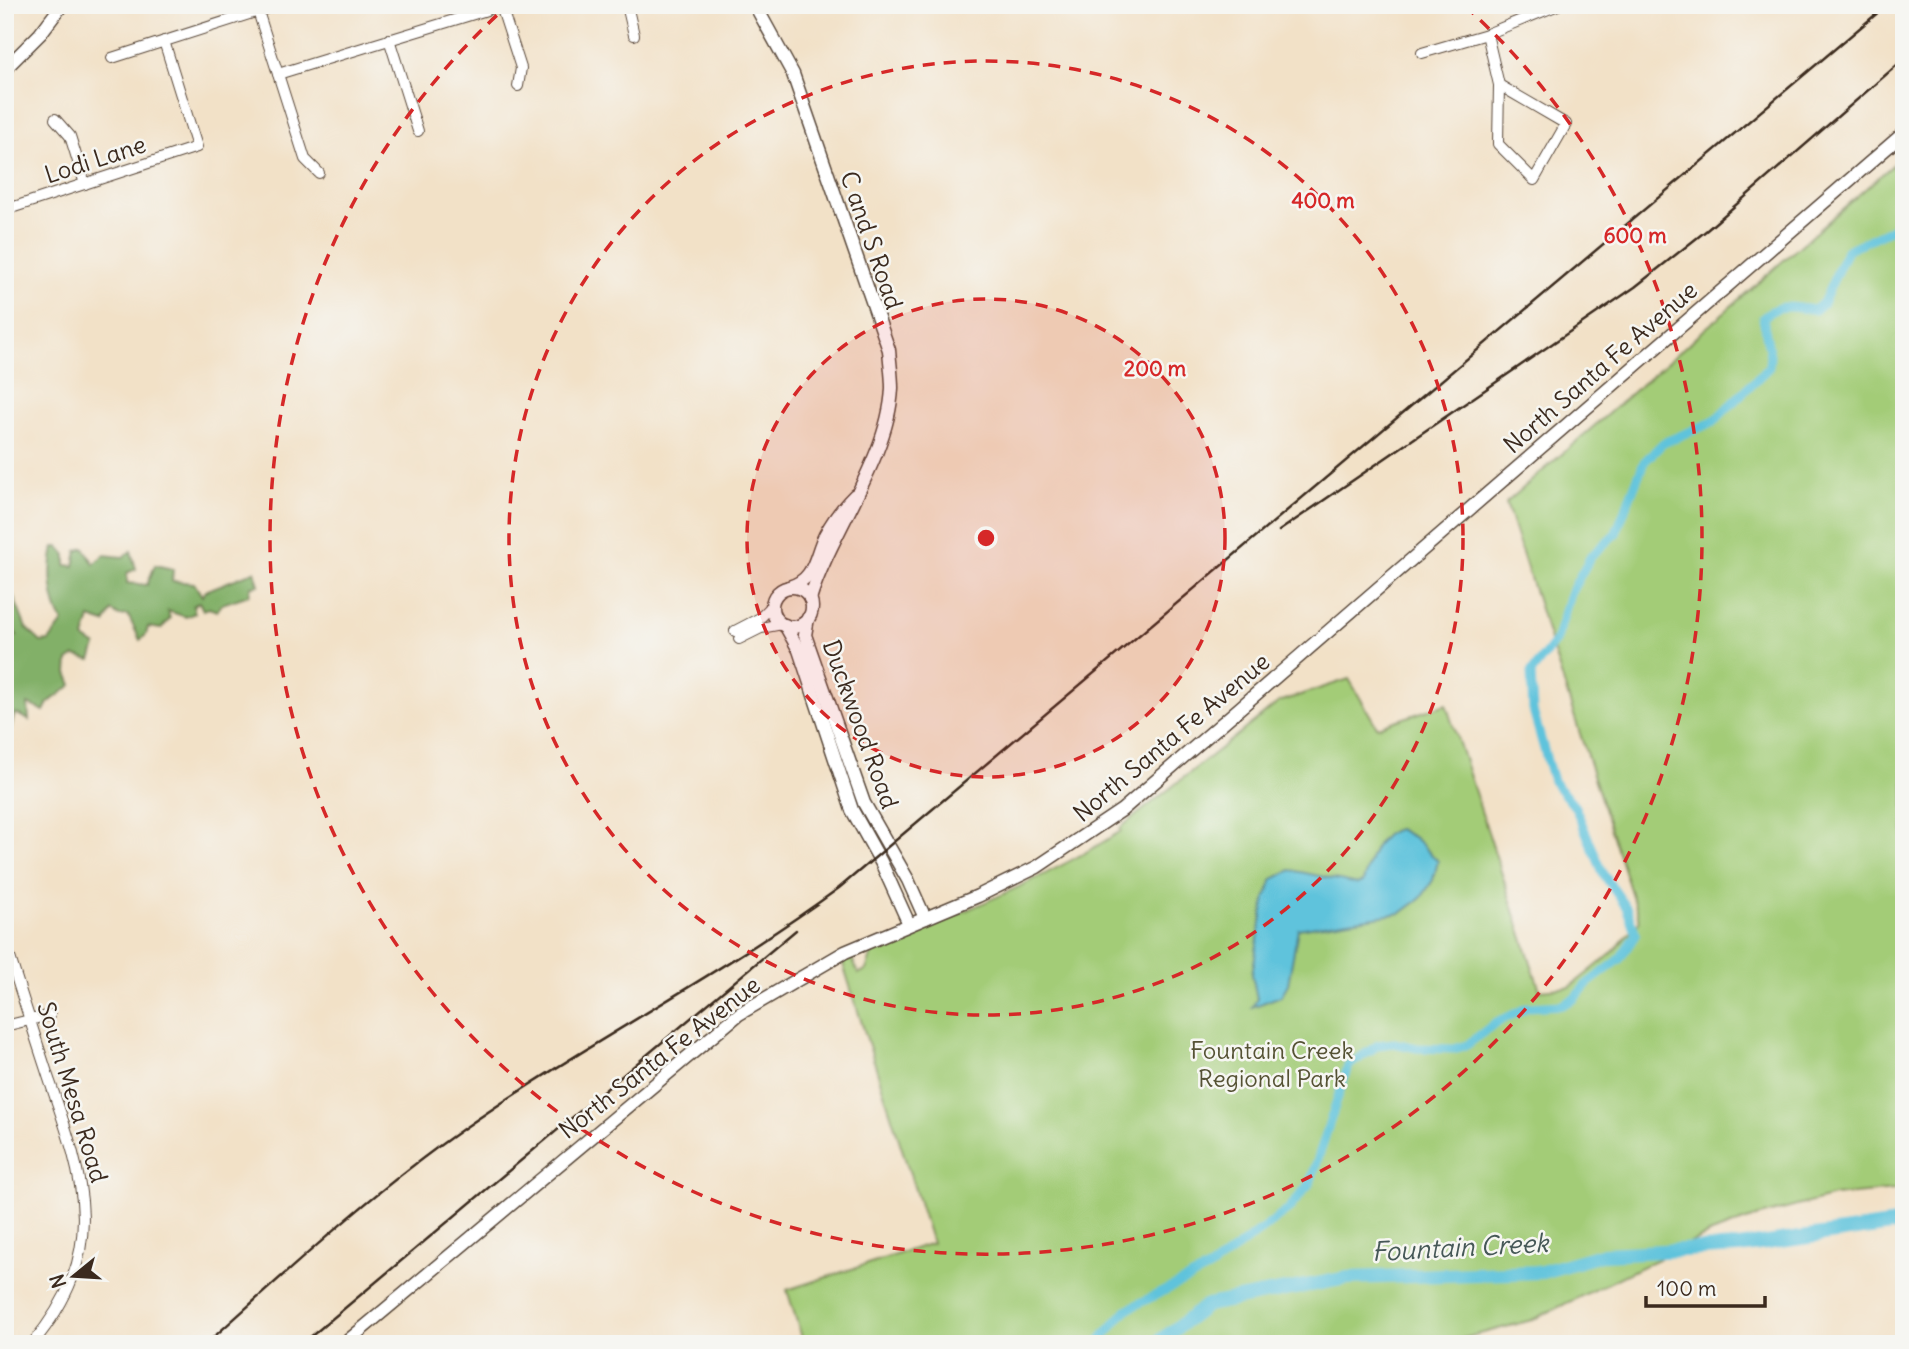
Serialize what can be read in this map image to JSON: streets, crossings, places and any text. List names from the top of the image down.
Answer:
{
  "streets": {
    "main road": ["C and S Road", "North Santa Fe Avenue", "Duckwood Road"],
    "street": ["Lodi Lane", "South Mesa Road"]
  },
  "crossings": [
    ["C and S Road", "Duckwood Road"],
    ["North Santa Fe Avenue", "Duckwood Road"]
  ],
  "water": ["Fountain Creek"],
  "parks": ["Fountain Creek Regional Park"],
  "scale_bar": "100 m",
  "north": "left",
  "rings": ["400 m", "600 m", "200 m"]
}
